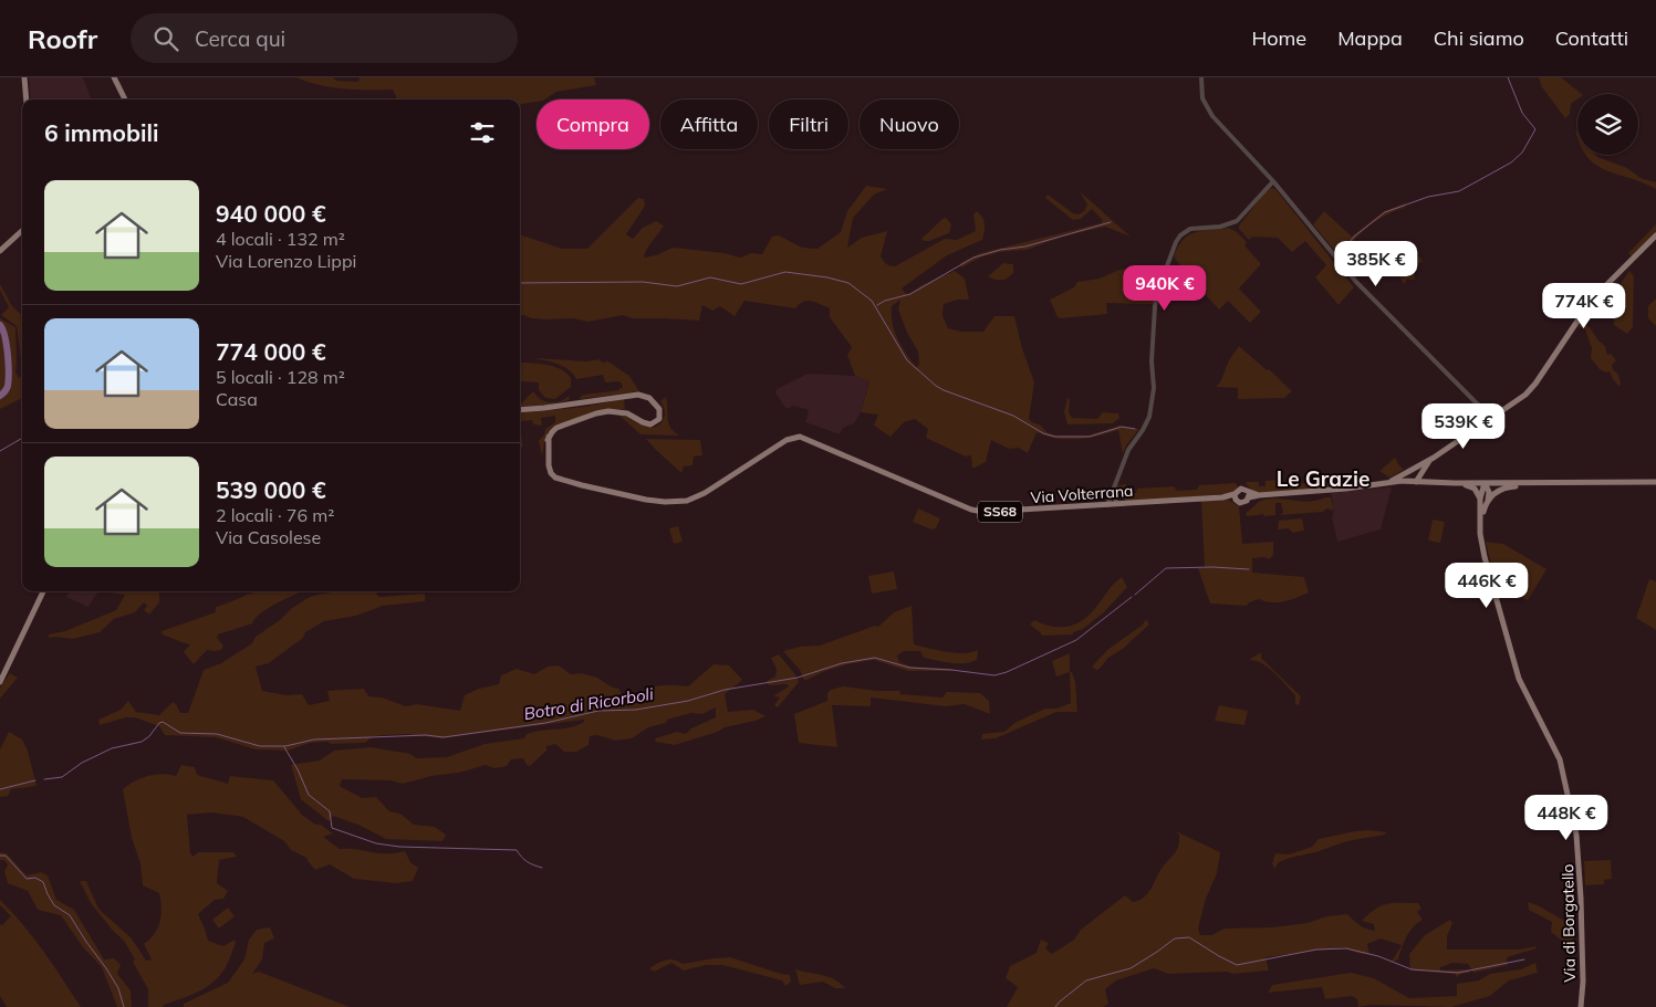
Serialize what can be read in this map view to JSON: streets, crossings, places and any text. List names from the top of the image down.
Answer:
{
  "streets": {
    "main road": ["Via Volterrana", "SS68", "Via di Borgatello"]
  },
  "crossings": [
    ["Via Volterrana", "SS68"],
    ["SS68", "Via di Borgatello"]
  ],
  "districts": ["Le Grazie"],
  "water": ["Botro di Ricorboli"],
  "page": {
    "header": "Roofr",
    "search": "Cerca qui",
    "nav": [
      "Home",
      "Mappa",
      "Chi siamo",
      "Contatti"
    ],
    "chip": [
      "Compra",
      "Affitta",
      "Filtri",
      "Nuovo"
    ],
    "heading": "6 immobili",
    "list": [
      {
        "name": "940 000 €",
        "note": "4 locali · 132 m² · Via Lorenzo Lippi"
      },
      {
        "name": "774 000 €",
        "note": "5 locali · 128 m² · Casa"
      },
      {
        "name": "539 000 €",
        "note": "2 locali · 76 m² · Via Casolese"
      }
    ],
    "price": [
      "385K €",
      "940K €",
      "774K €",
      "539K €",
      "446K €",
      "448K €"
    ]
  }
}
